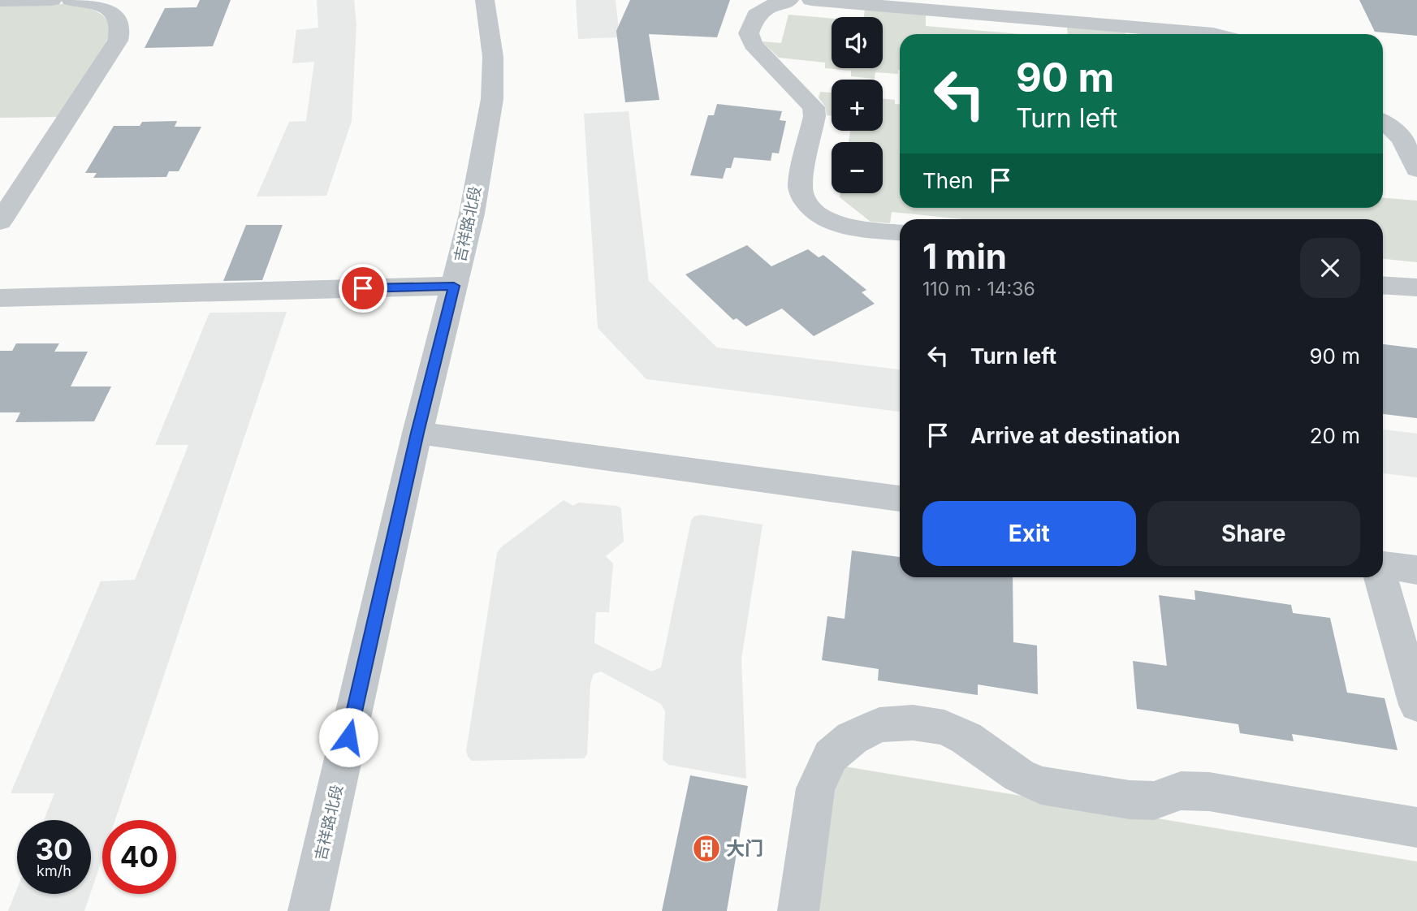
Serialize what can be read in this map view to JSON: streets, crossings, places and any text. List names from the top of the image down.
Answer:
{
  "streets": {
    "street": ["吉祥路北段"]
  },
  "places": {
    "building": ["大门"]
  },
  "page": {
    "map_buttons": ["+", "−"],
    "turn": ["90 m", "Turn left"],
    "then": "Then",
    "heading": ["1 min", "110 m · 14:36"],
    "list": [
      {
        "name": "Turn left",
        "value": "90 m"
      },
      {
        "name": "Arrive at destination",
        "value": "20 m"
      }
    ],
    "buttons": ["Exit", "Share"],
    "speed": "30 km/h",
    "limit": "40"
  }
}
